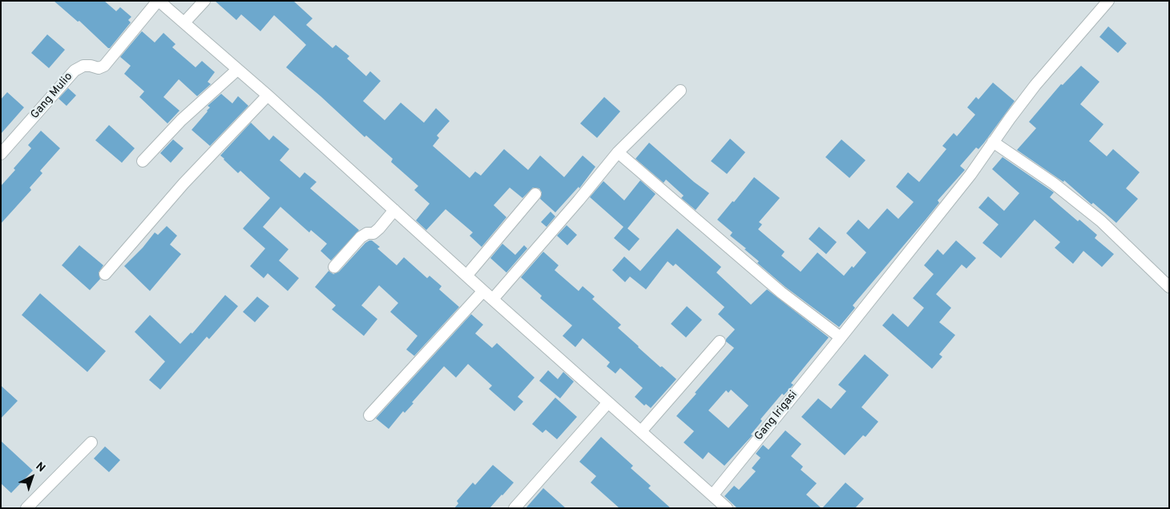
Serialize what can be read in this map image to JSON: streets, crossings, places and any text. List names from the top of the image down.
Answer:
{
  "streets": {
    "street": ["Gang Mulio", "Gang Irigasi"]
  },
  "north": "top right"
}
